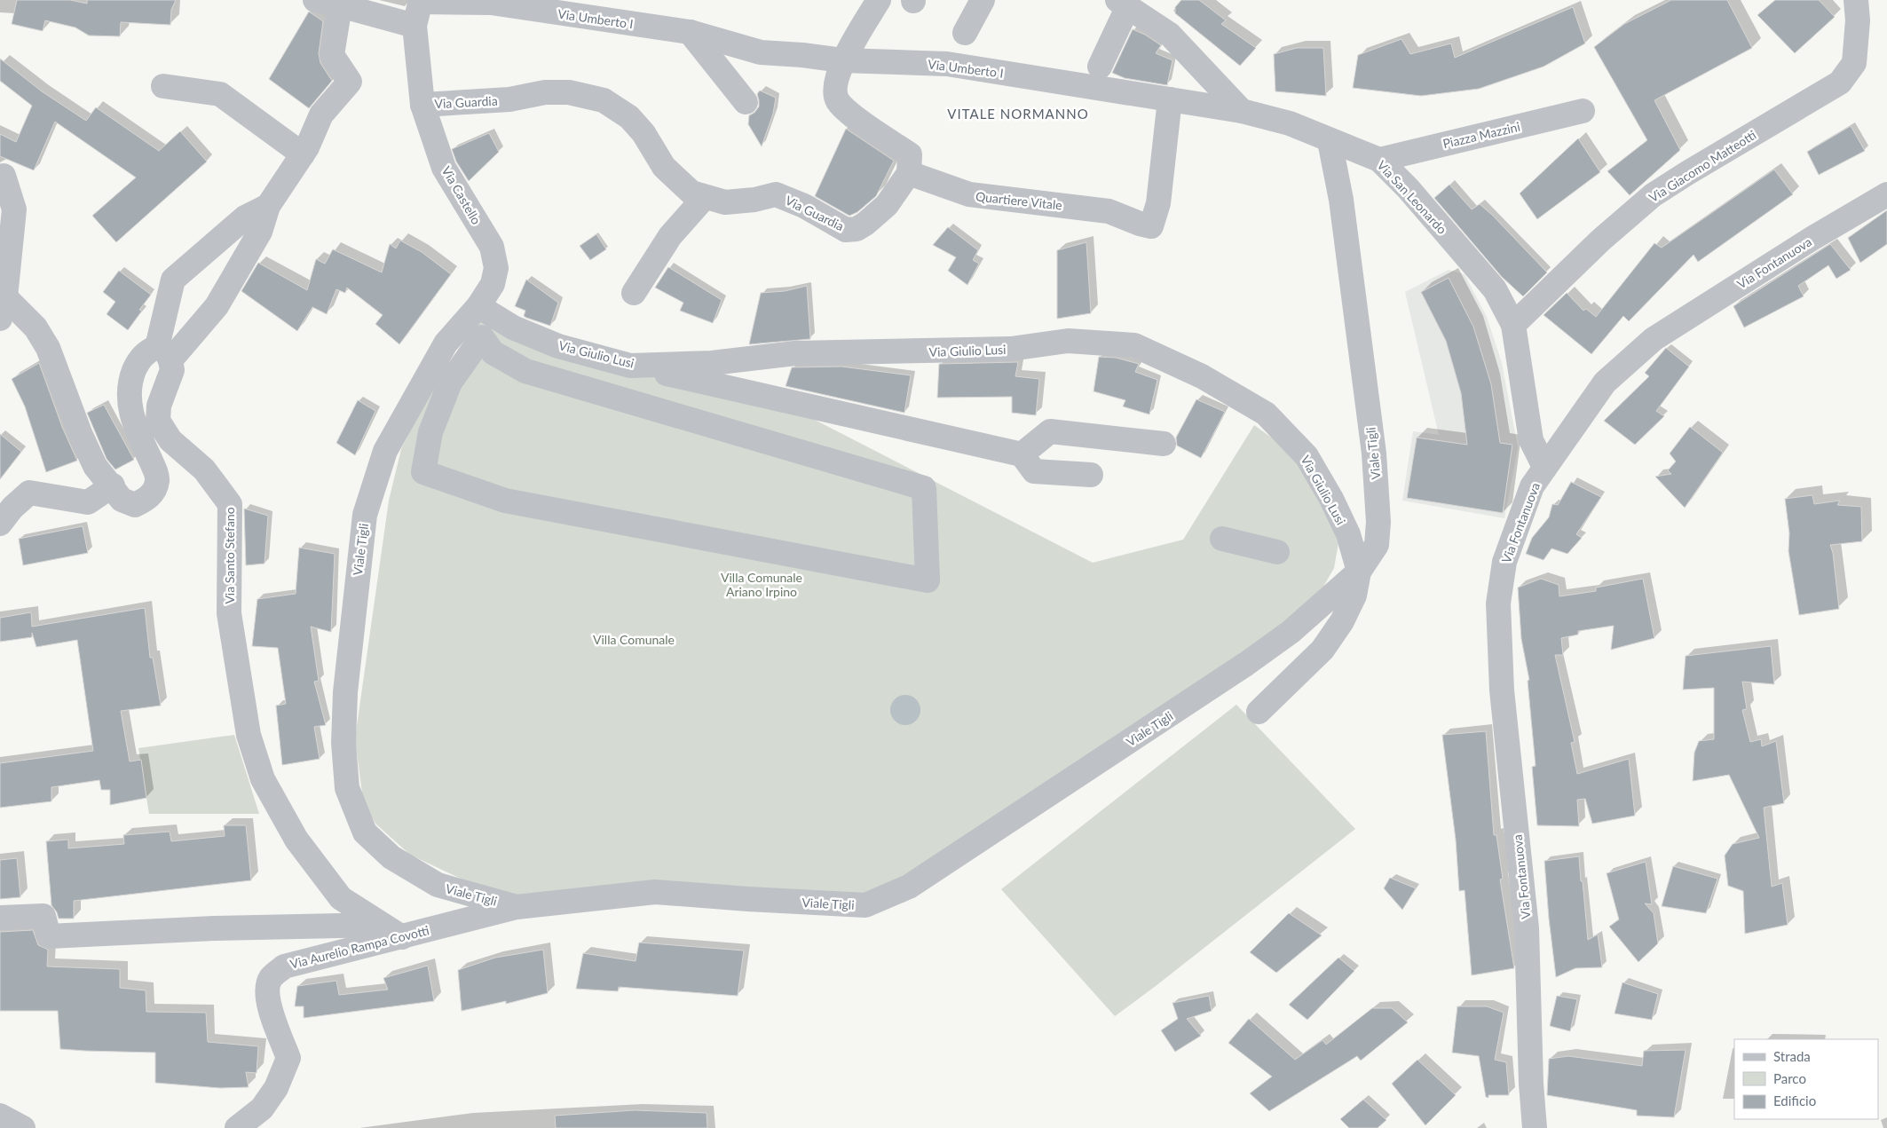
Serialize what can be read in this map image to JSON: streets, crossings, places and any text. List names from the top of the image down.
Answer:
{
  "streets": {
    "street": [
      "Via Umberto I",
      "Via Guardia",
      "Piazza Mazzini",
      "Via Giacomo Matteotti",
      "Via Castello",
      "Via San Leonardo",
      "Quartiere Vitale",
      "Via Fontanuova",
      "Via Giulio Lusi",
      "Viale Tigli",
      "Via Santo Stefano",
      "Via Aurelio Rampa Covotti"
    ]
  },
  "crossings": [
    ["Via Umberto I", "Via Castello"],
    ["Via Umberto I", "Via San Leonardo"],
    ["Via Umberto I", "Quartiere Vitale"],
    ["Via Guardia", "Via Castello"],
    ["Via Guardia", "Quartiere Vitale"],
    ["Piazza Mazzini", "Via San Leonardo"],
    ["Via Giacomo Matteotti", "Via San Leonardo"],
    ["Via Castello", "Via Giulio Lusi"],
    ["Via Castello", "Viale Tigli"],
    ["Via San Leonardo", "Via Fontanuova"],
    ["Via San Leonardo", "Viale Tigli"],
    ["Via Giulio Lusi", "Viale Tigli"],
    ["Viale Tigli", "Via Aurelio Rampa Covotti"],
    ["Via Santo Stefano", "Via Aurelio Rampa Covotti"]
  ],
  "districts": ["VITALE NORMANNO"],
  "parks": ["Villa Comunale Ariano Irpino", "Villa Comunale"],
  "legend": ["Strada", "Parco", "Edificio"]
}
